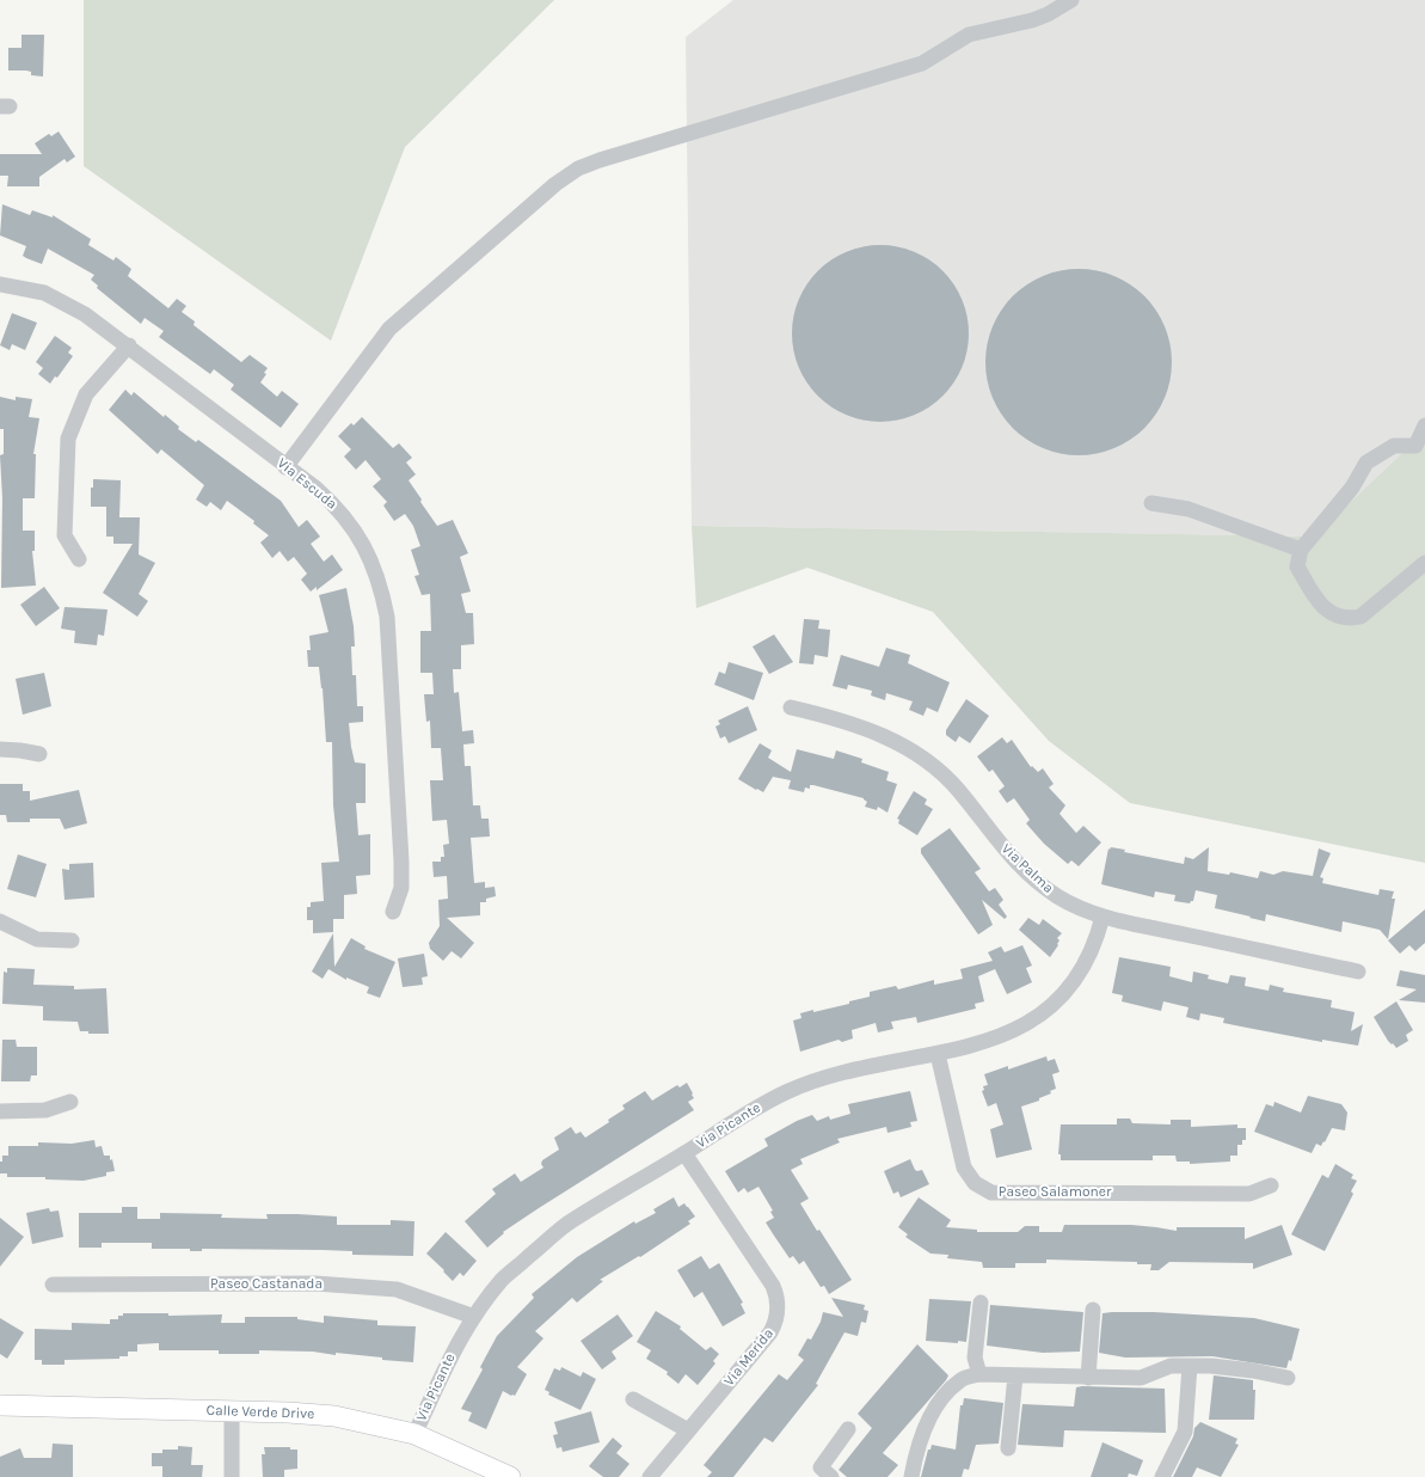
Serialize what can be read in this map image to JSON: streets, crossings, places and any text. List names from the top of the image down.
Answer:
{
  "streets": {
    "main road": ["Calle Verde Drive"],
    "street": [
      "Via Escuda",
      "Via Palma",
      "Via Picante",
      "Paseo Salamoner",
      "Paseo Castanada",
      "Via Merida"
    ]
  },
  "crossings": [
    ["Via Palma", "Via Picante"],
    ["Via Picante", "Paseo Salamoner"],
    ["Via Picante", "Paseo Castanada"],
    ["Via Picante", "Via Merida"],
    ["Via Picante", "Calle Verde Drive"]
  ]
}
